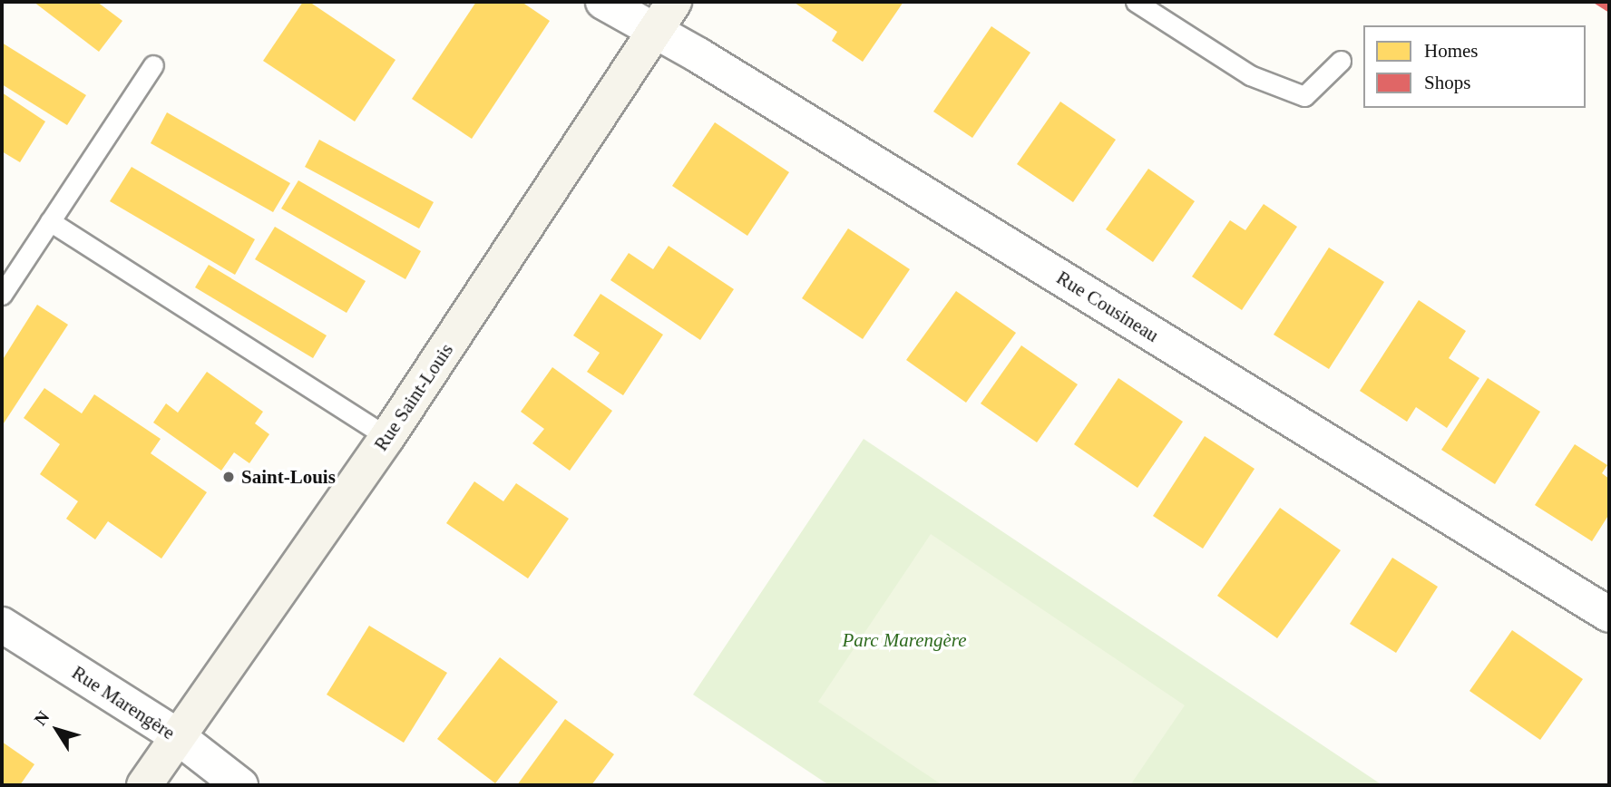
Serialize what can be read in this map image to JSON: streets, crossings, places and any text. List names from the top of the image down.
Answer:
{
  "streets": {
    "main road": ["Rue Saint-Louis"],
    "street": ["Rue Cousineau", "Rue Marengère"]
  },
  "crossings": [
    ["Rue Cousineau", "Rue Saint-Louis"],
    ["Rue Saint-Louis", "Rue Marengère"]
  ],
  "parks": ["Parc Marengère"],
  "places": ["Saint-Louis"],
  "legend": ["Homes", "Shops"],
  "north": "top left"
}
